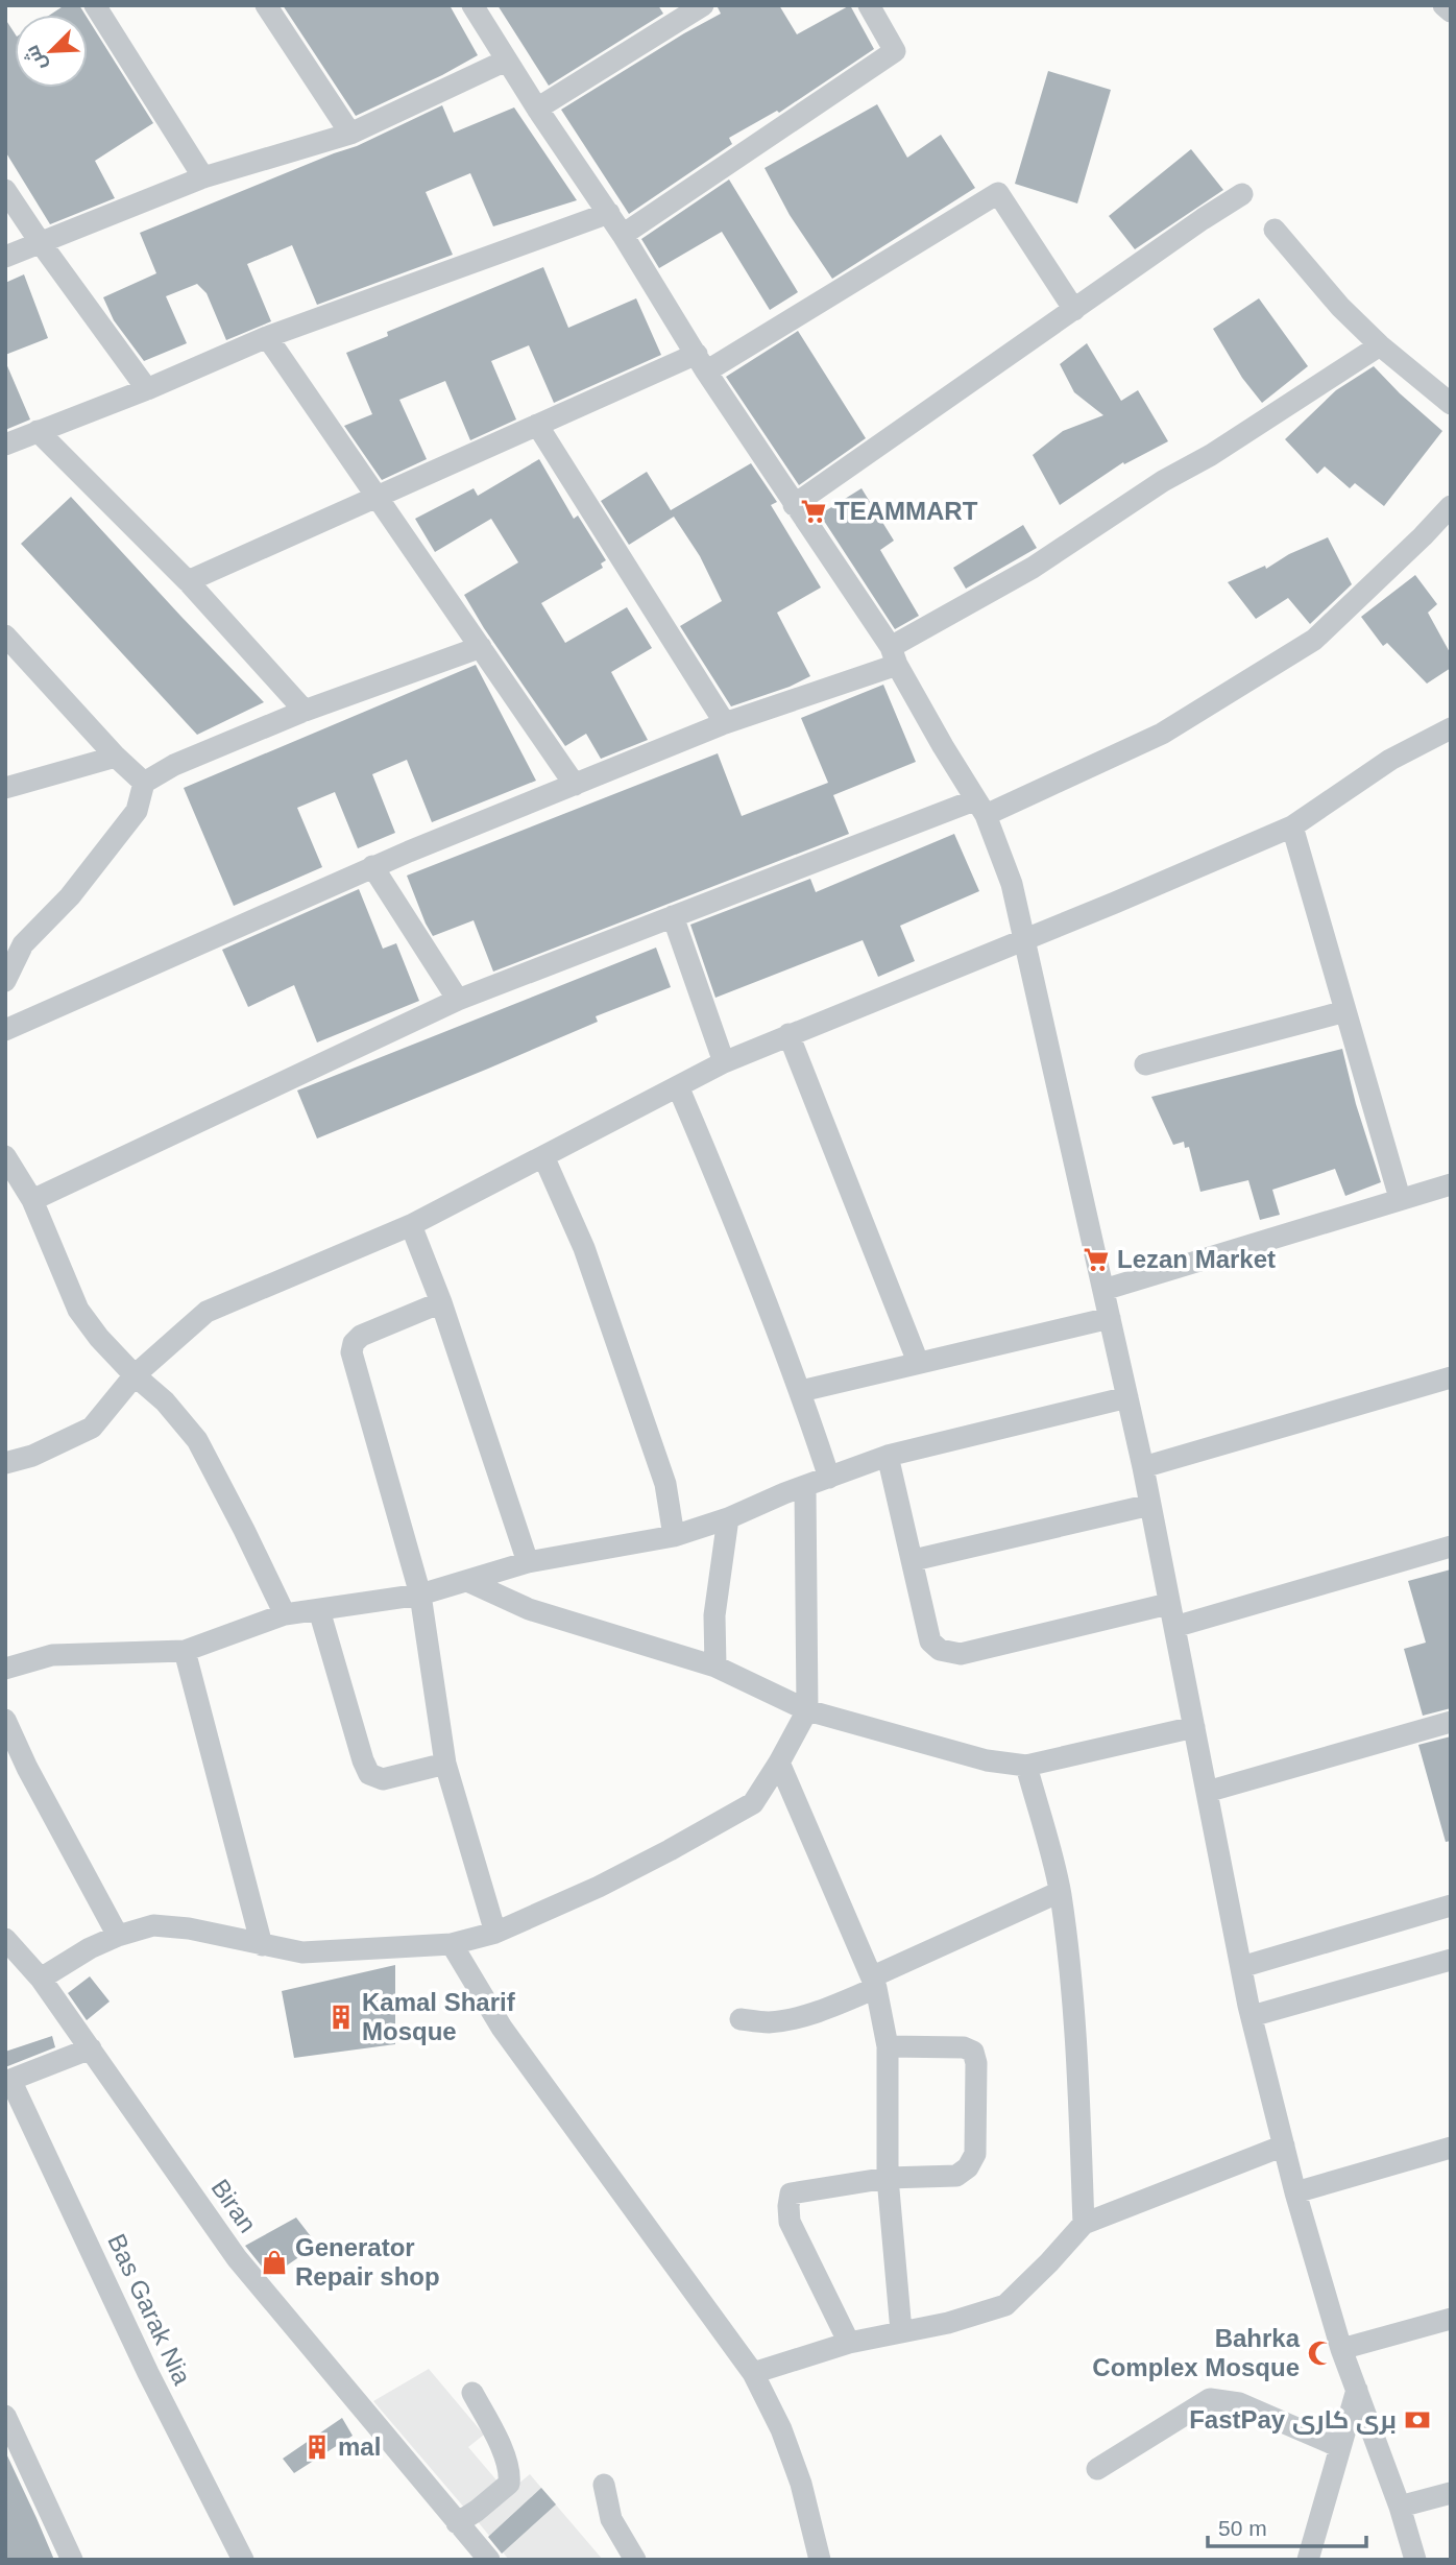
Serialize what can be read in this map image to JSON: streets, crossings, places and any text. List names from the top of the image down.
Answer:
{
  "streets": {
    "street": ["Biran", "Bas Garak Nia"]
  },
  "places": {
    "supermarket": ["TEAMMART", "Lezan Market"],
    "building": ["Kamal Sharif Mosque", "mal"],
    "shop": ["Generator Repair shop"],
    "mosque": ["Bahrka Complex Mosque"],
    "bank": ["FastPay بری كاری"]
  },
  "scale_bar": "50 m",
  "north": "bottom left"
}
